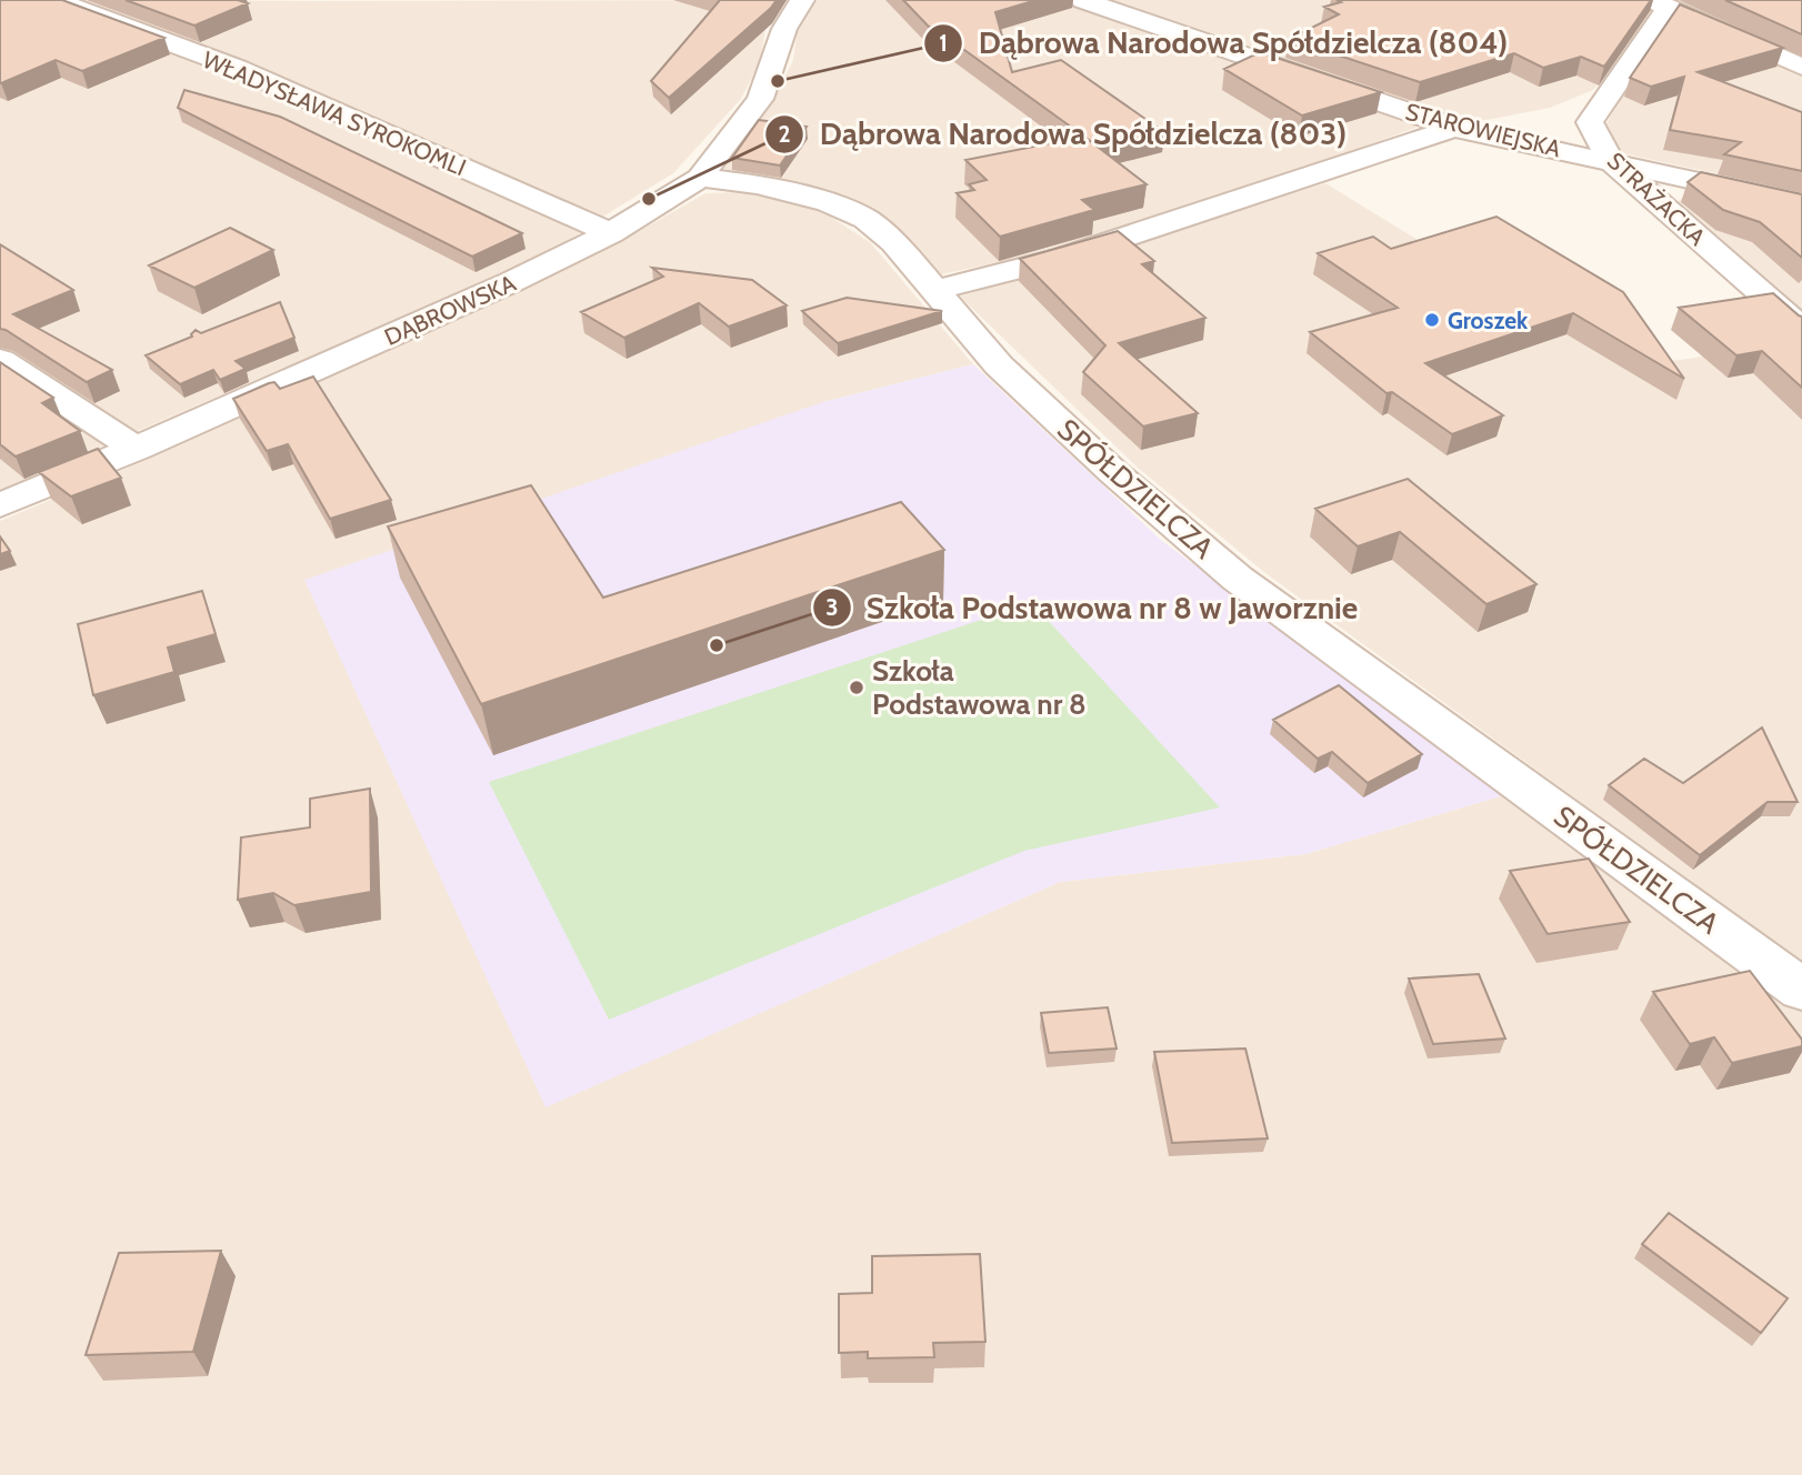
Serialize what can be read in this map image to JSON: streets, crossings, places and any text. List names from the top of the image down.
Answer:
{
  "streets": {
    "street": [
      "WŁADYSŁAWA SYROKOMLI",
      "STAROWIEJSKA",
      "STRAŻACKA",
      "DĄBROWSKA",
      "SPÓŁDZIELCZA"
    ]
  },
  "crossings": [
    ["WŁADYSŁAWA SYROKOMLI", "DĄBROWSKA"],
    ["STAROWIEJSKA", "STRAŻACKA"],
    ["DĄBROWSKA", "SPÓŁDZIELCZA"]
  ],
  "places": [
    "Dąbrowa Narodowa Spółdzielcza (804)",
    "Dąbrowa Narodowa Spółdzielcza (803)",
    "Groszek",
    "Szkoła Podstawowa nr 8 w Jaworznie",
    "Szkoła Podstawowa nr 8"
  ]
}
